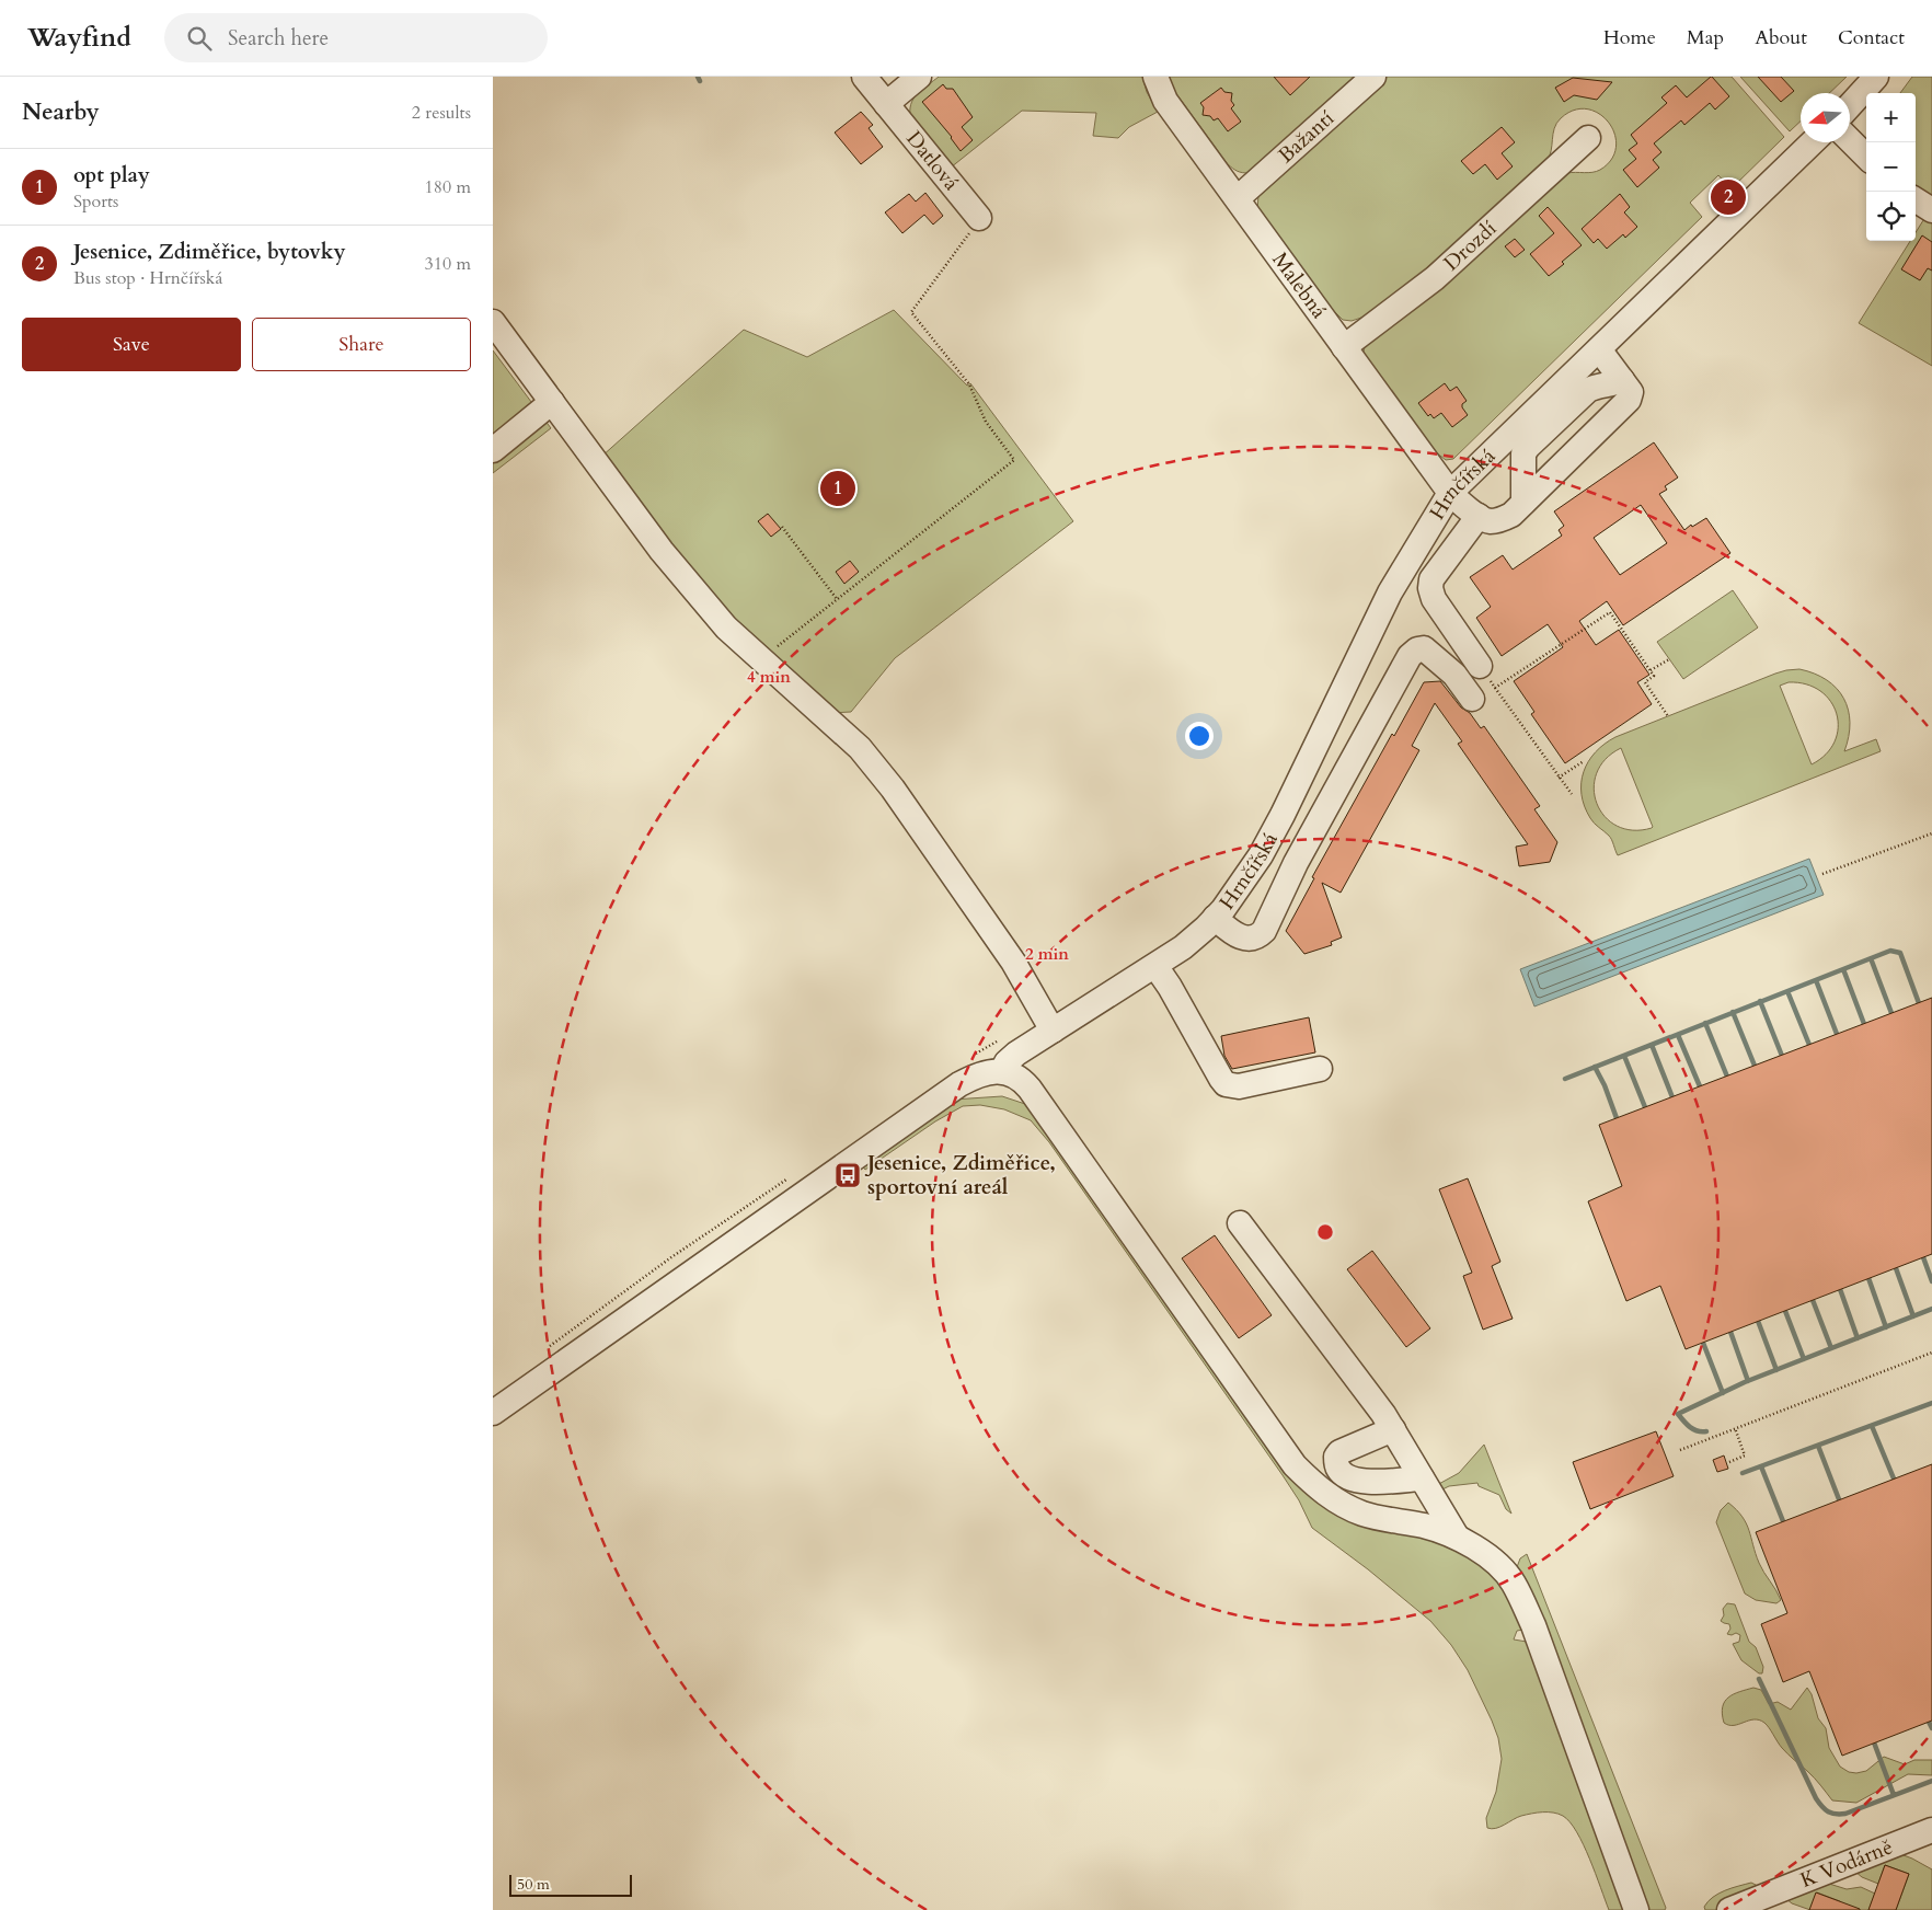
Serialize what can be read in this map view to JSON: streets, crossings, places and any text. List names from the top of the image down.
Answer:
{
  "streets": {
    "street": [
      "Bažantí",
      "Datlová",
      "Drozdí",
      "Malebná",
      "Hrnčířská",
      "K Vodárně"
    ]
  },
  "crossings": [
    ["Bažantí", "Malebná"],
    ["Drozdí", "Malebná"],
    ["Malebná", "Hrnčířská"]
  ],
  "places": {
    "bus stop": ["Jesenice, Zdiměřice, sportovní areál"]
  },
  "scale_bar": "50 m",
  "north": "left",
  "page": {
    "header": "Wayfind",
    "search": "Search here",
    "nav": [
      "Home",
      "Map",
      "About",
      "Contact"
    ],
    "heading": ["Nearby", "2 results"],
    "map_buttons": ["+", "−"],
    "list": [
      {
        "mark": "1",
        "name": "opt play",
        "note": "Sports",
        "value": "180 m"
      },
      {
        "mark": "2",
        "name": "Jesenice, Zdiměřice, bytovky",
        "note": "Bus stop · Hrnčířská",
        "value": "310 m"
      }
    ],
    "pins": ["2", "1"],
    "buttons": ["Save", "Share"],
    "scale": "50 m"
  },
  "rings": ["4 min", "2 min"]
}
